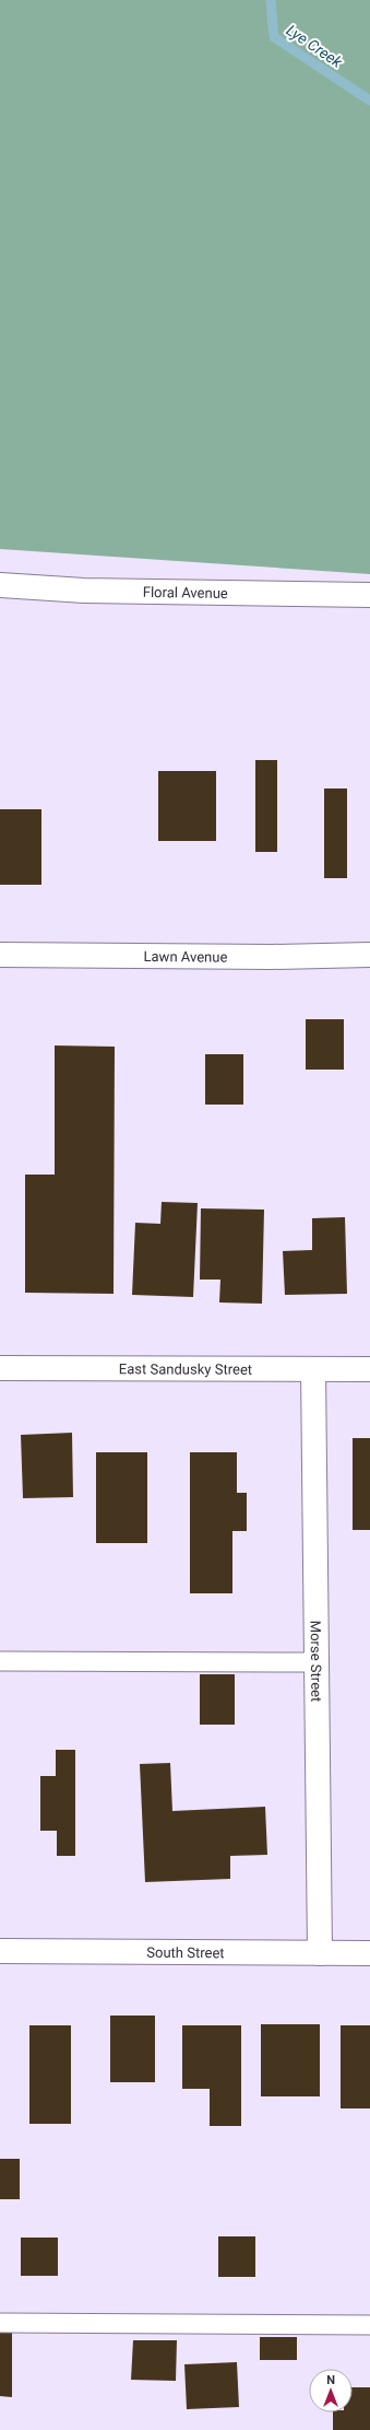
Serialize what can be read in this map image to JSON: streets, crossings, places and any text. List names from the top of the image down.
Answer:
{
  "streets": {
    "street": [
      "Floral Avenue",
      "Lawn Avenue",
      "East Sandusky Street",
      "Morse Street",
      "South Street"
    ]
  },
  "crossings": [
    ["East Sandusky Street", "Morse Street"],
    ["Morse Street", "South Street"]
  ],
  "water": ["Lye Creek"],
  "north": "top"
}
